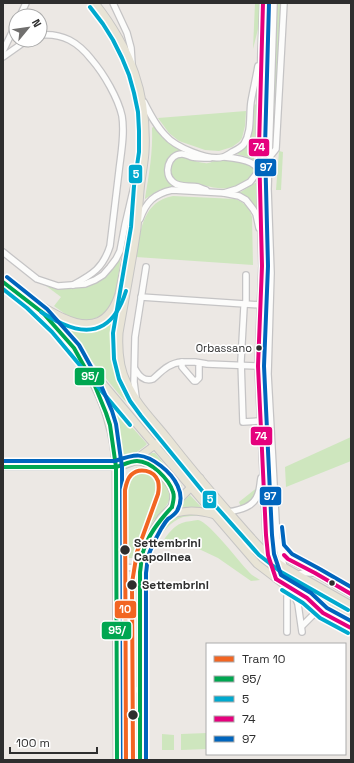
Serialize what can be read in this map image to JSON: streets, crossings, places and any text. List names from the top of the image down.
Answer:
{
  "places": ["Orbassano", "Settembrini Capolinea", "Settembrini"],
  "lines": [
    "transit line 74",
    "transit line 97",
    "transit line 5",
    "transit line 95/",
    "tram line 10"
  ],
  "legend": [
    "Tram 10",
    "95/",
    "5",
    "74",
    "97"
  ],
  "scale_bar": "100 m",
  "north": "top right"
}
